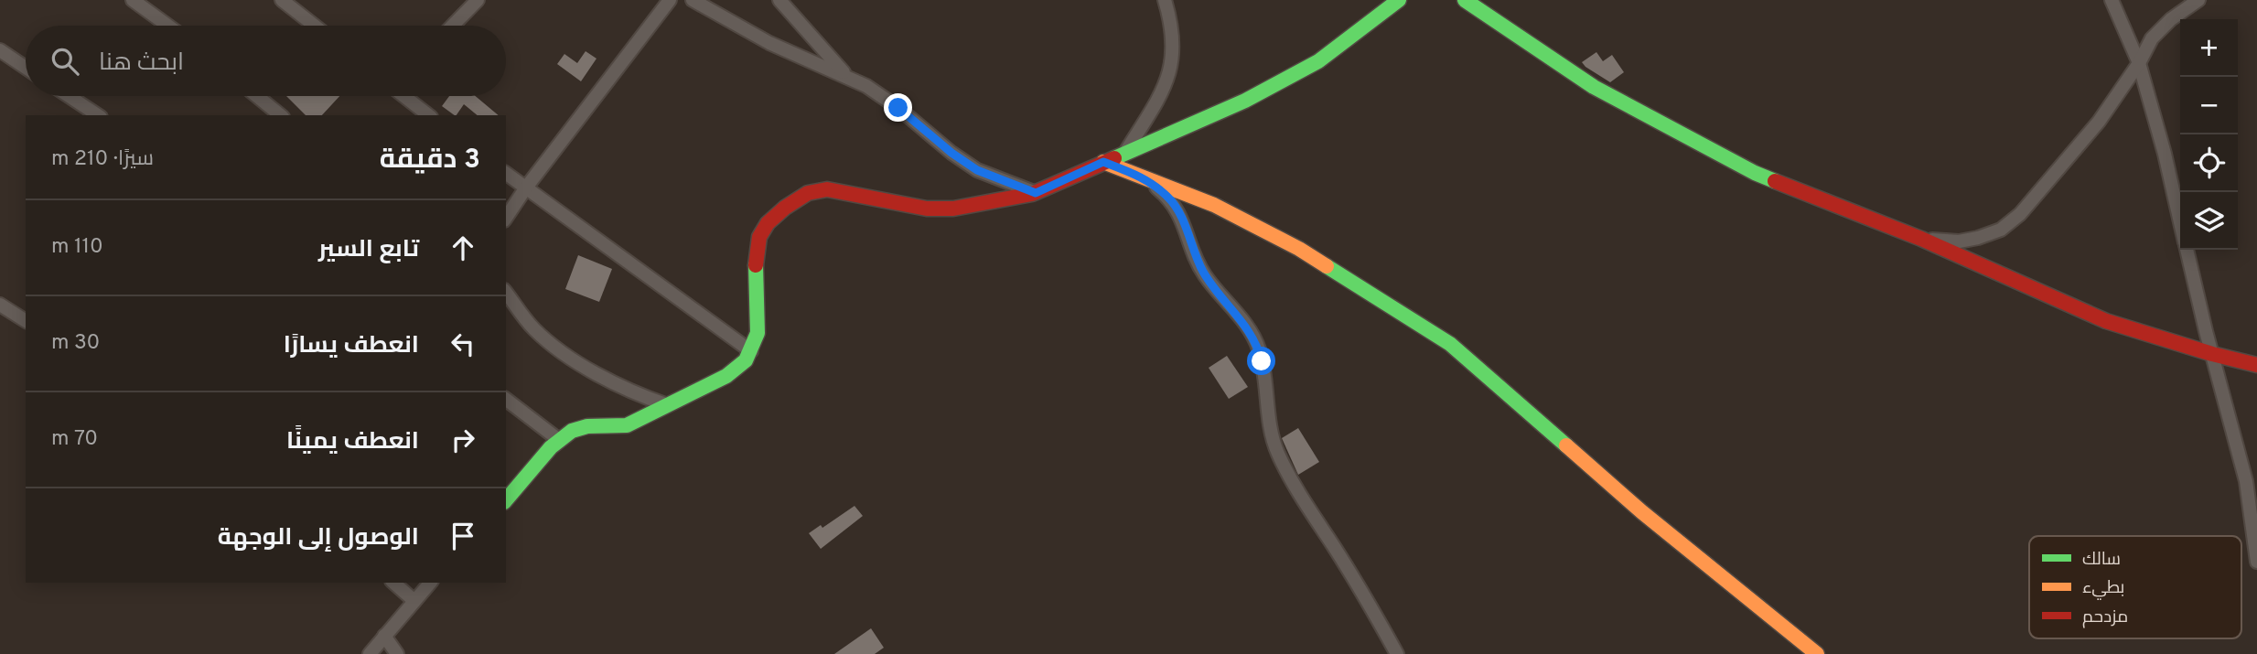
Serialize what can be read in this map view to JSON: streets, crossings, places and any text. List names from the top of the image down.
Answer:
{
  "legend": ["سالك", "بطيء", "مزدحم"],
  "page": {
    "map_buttons": ["+", "−"],
    "search": "ابحث هنا",
    "heading": ["3 دقيقة", "سيرًا · 210 m"],
    "list": [
      ["تابع السير", "110 m"],
      ["انعطف يسارًا", "30 m"],
      ["انعطف يمينًا", "70 m"],
      "الوصول إلى الوجهة"
    ]
  }
}
